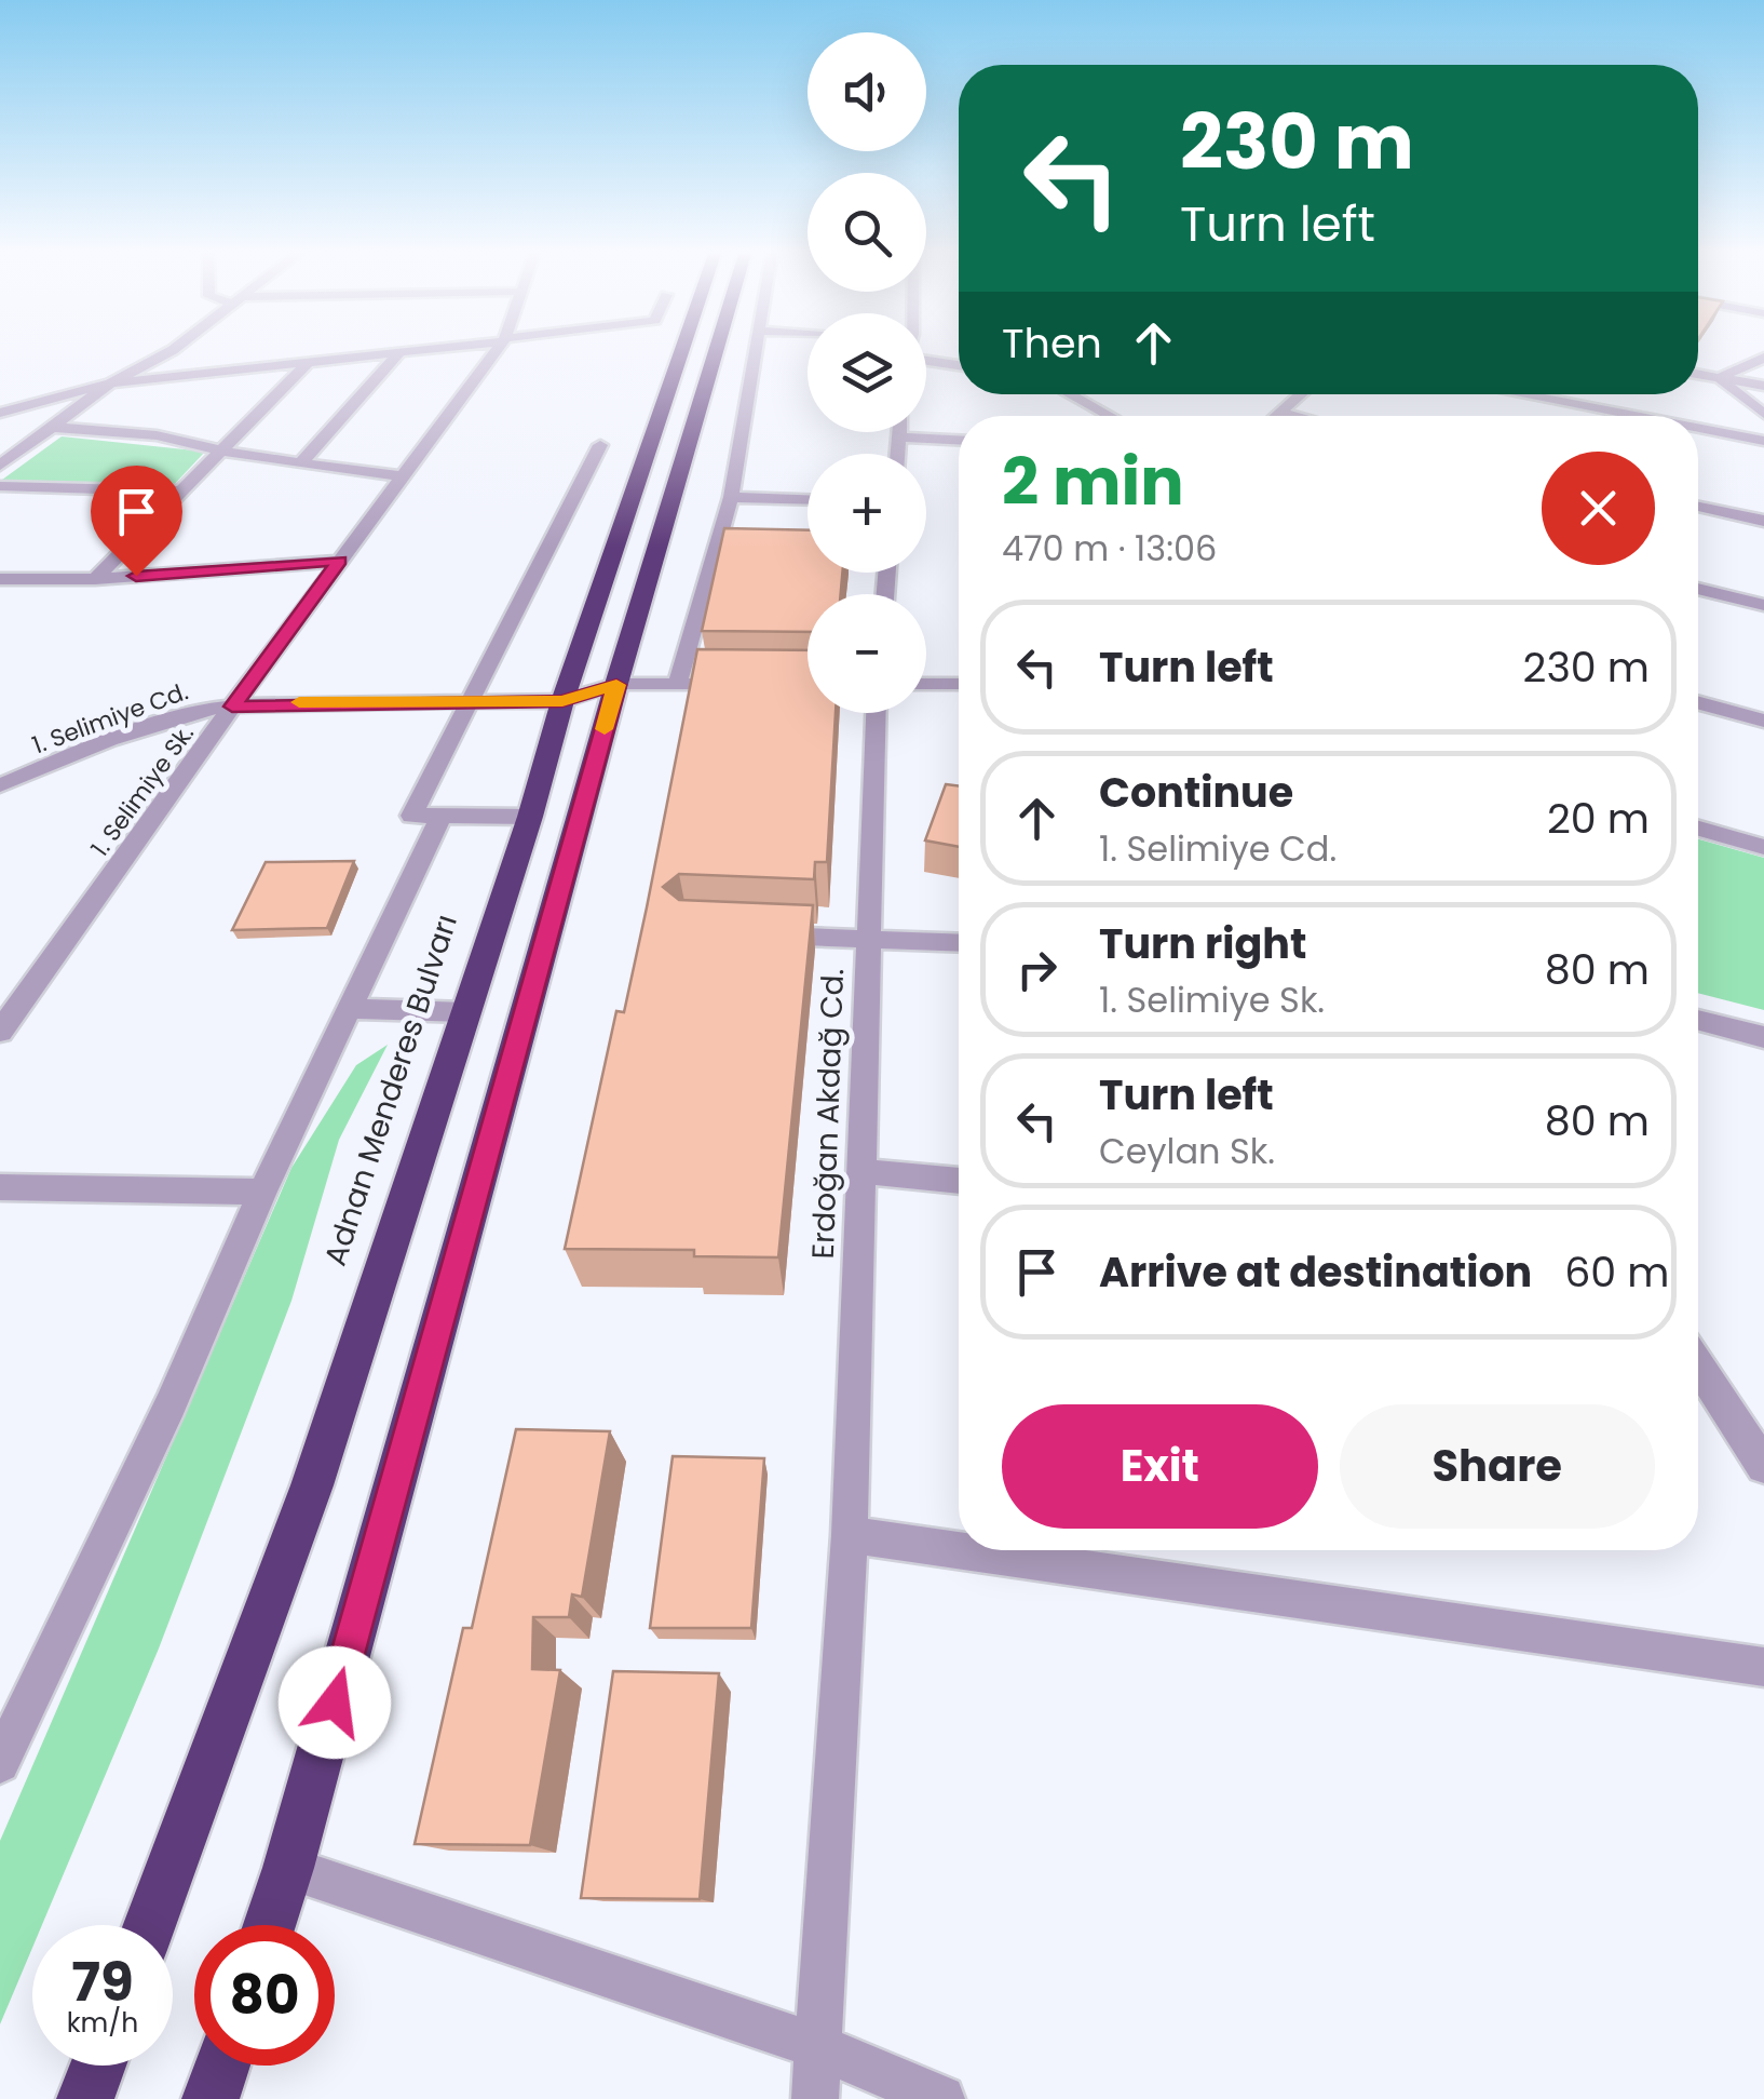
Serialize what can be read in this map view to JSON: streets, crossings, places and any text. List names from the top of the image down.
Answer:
{
  "streets": {
    "highway": ["Adnan Menderes Bulvarı"],
    "street": ["1. Selimiye Cd.", "1. Selimiye Sk.", "Erdoğan Akdağ Cd."]
  },
  "crossings": [
    ["1. Selimiye Cd.", "1. Selimiye Sk."],
    ["1. Selimiye Cd.", "Adnan Menderes Bulvarı"]
  ],
  "page": {
    "map_buttons": ["+", "−"],
    "turn": ["230 m", "Turn left"],
    "then": "Then",
    "heading": ["2 min", "470 m · 13:06"],
    "list": [
      {
        "name": "Turn left",
        "value": "230 m"
      },
      {
        "name": "Continue",
        "note": "1. Selimiye Cd.",
        "value": "20 m"
      },
      {
        "name": "Turn right",
        "note": "1. Selimiye Sk.",
        "value": "80 m"
      },
      {
        "name": "Turn left",
        "note": "Ceylan Sk.",
        "value": "80 m"
      },
      {
        "name": "Arrive at destination",
        "value": "60 m"
      }
    ],
    "buttons": ["Exit", "Share"],
    "speed": "79 km/h",
    "limit": "80"
  }
}
